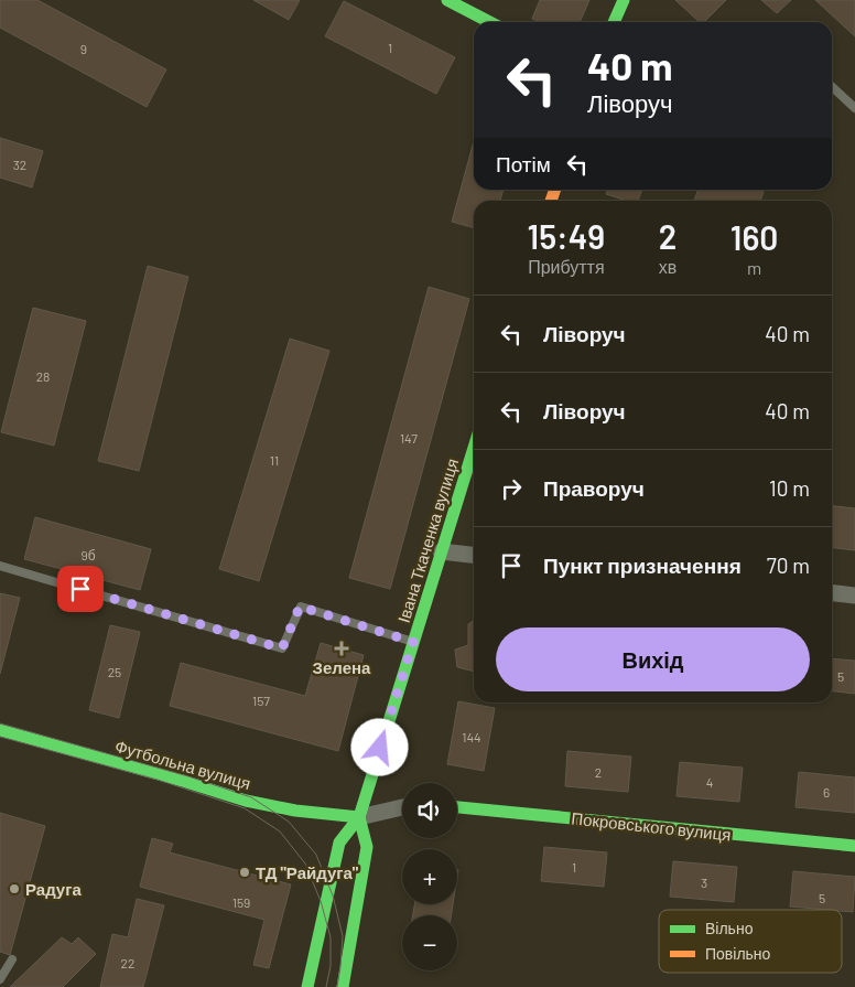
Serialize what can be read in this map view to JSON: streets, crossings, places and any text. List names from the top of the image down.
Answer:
{
  "streets": {
    "main road": ["Івана Ткаченка вулиця", "Футбольна вулиця", "Покровського вулиця"]
  },
  "crossings": [
    ["Івана Ткаченка вулиця", "Футбольна вулиця"]
  ],
  "places": {
    "health": ["Зелена"],
    "other": ["ТД \"Райдуга\"", "Радуга"]
  },
  "house_numbers": [
    "1",
    "9",
    "32",
    "28",
    "147",
    "11",
    "9б",
    "25",
    "5",
    "157",
    "144",
    "2",
    "4",
    "6",
    "1",
    "3",
    "5",
    "159",
    "22"
  ],
  "legend": ["Вільно", "Повільно"],
  "page": {
    "turn": ["40 m", "Ліворуч"],
    "then": "Потім",
    "eta": [
      "15:49",
      "Прибуття",
      "2",
      "хв",
      "160",
      "m"
    ],
    "list": [
      {
        "name": "Ліворуч",
        "value": "40 m"
      },
      {
        "name": "Ліворуч",
        "value": "40 m"
      },
      {
        "name": "Праворуч",
        "value": "10 m"
      },
      {
        "name": "Пункт призначення",
        "value": "70 m"
      }
    ],
    "buttons": "Вихід",
    "map_buttons": ["+", "−"]
  }
}
